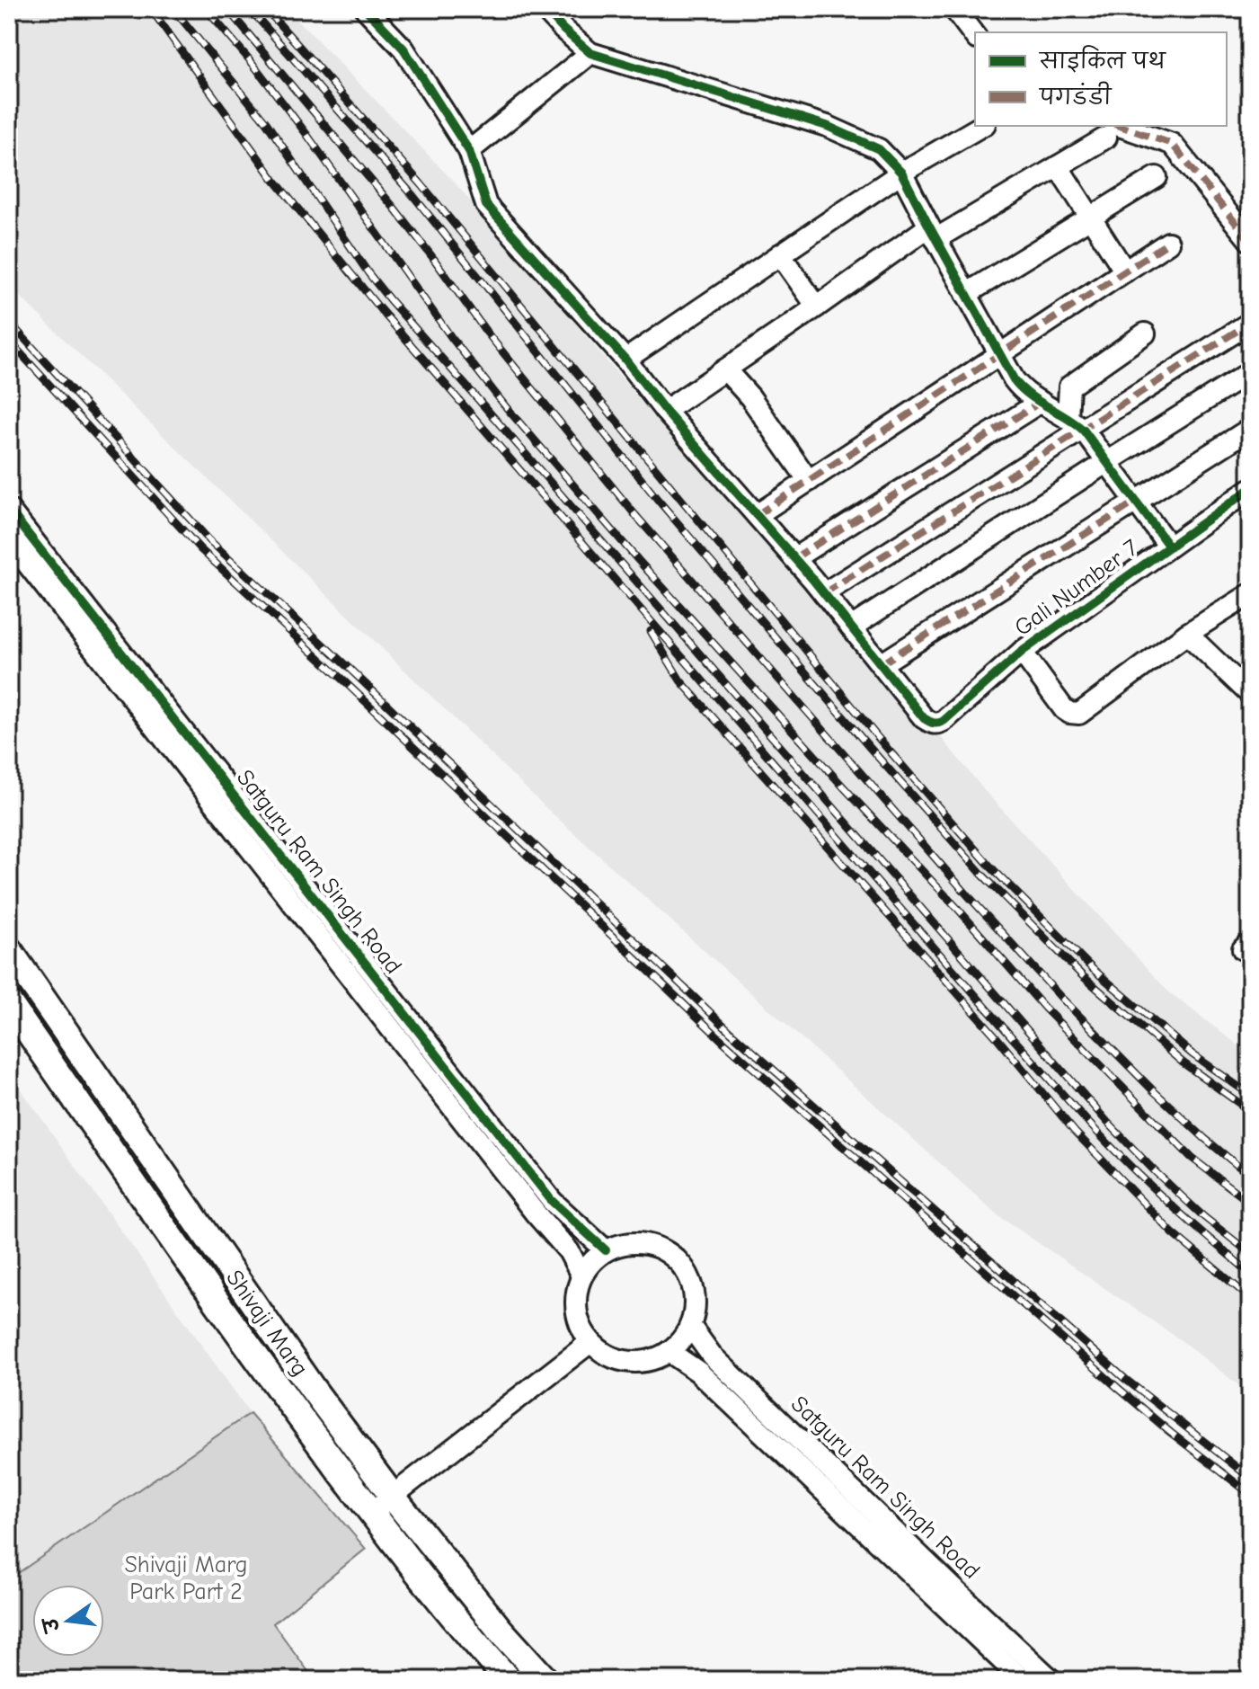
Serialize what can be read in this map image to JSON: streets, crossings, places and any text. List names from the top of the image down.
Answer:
{
  "streets": {
    "main road": ["Shivaji Marg"],
    "street": ["Gali Number 7", "Satguru Ram Singh Road"]
  },
  "parks": ["Shivaji Marg Park Part 2"],
  "legend": ["साइकिल पथ", "पगडंडी"],
  "north": "left"
}
